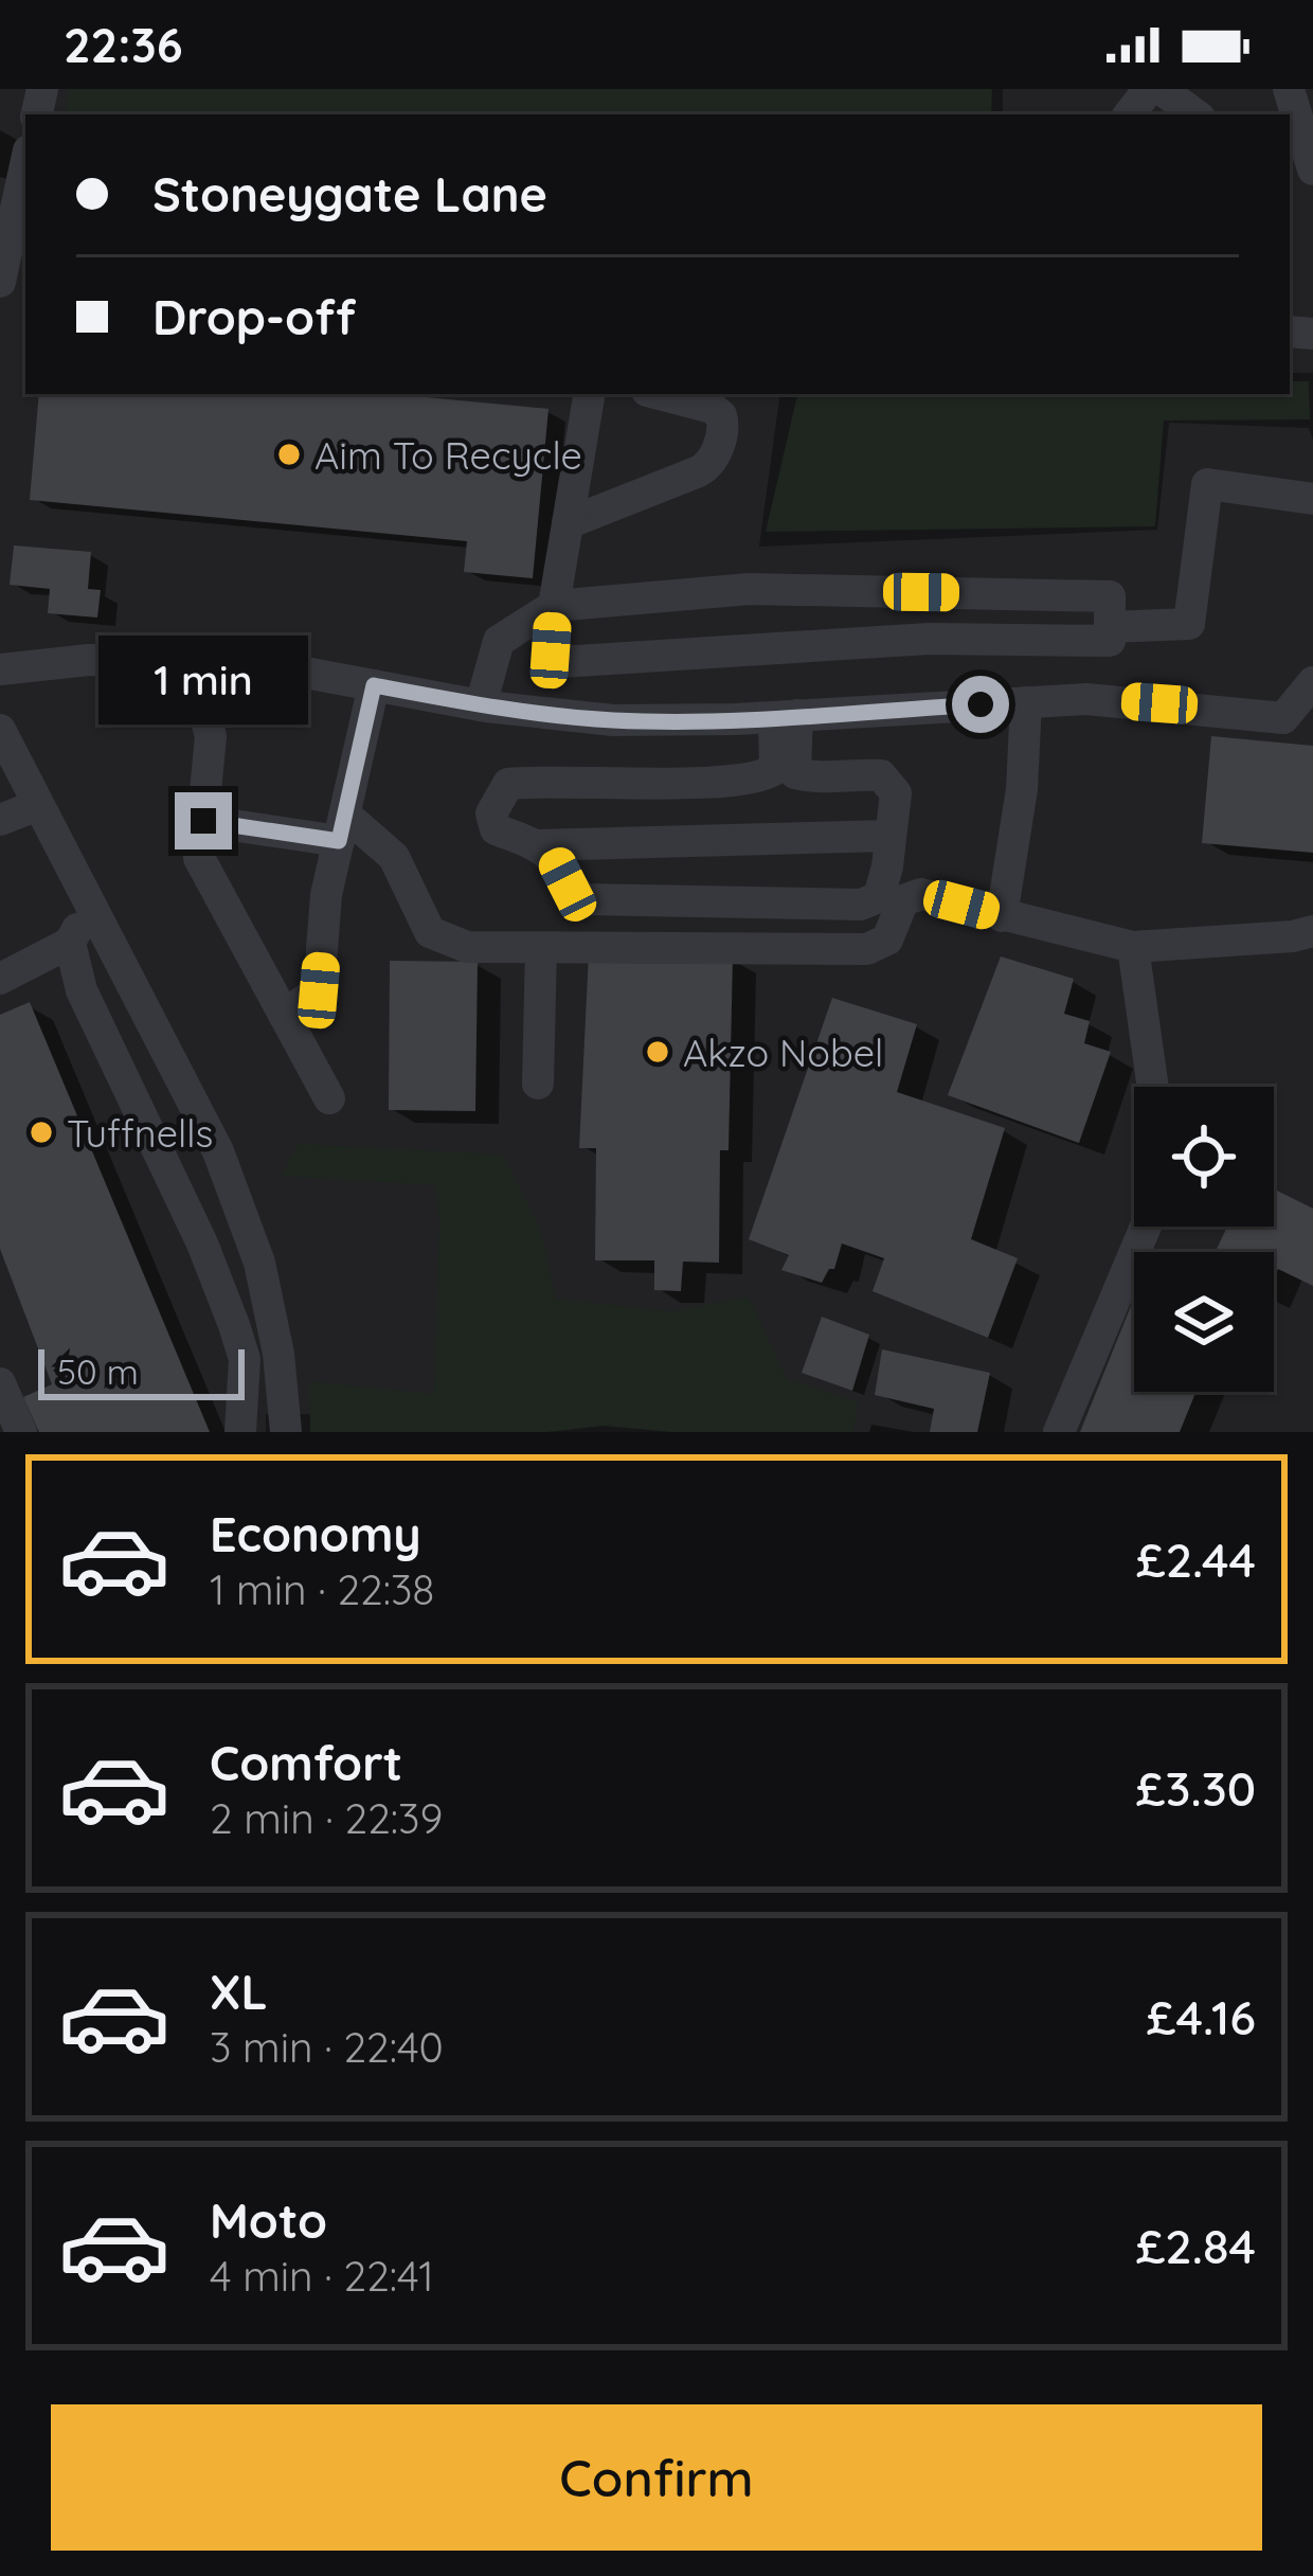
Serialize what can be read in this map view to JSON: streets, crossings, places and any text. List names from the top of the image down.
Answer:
{
  "places": ["Aim To Recycle", "Akzo Nobel", "Tuffnells"],
  "scale_bar": "50 m",
  "page": {
    "status": "22:36",
    "banner": ["Stoneygate Lane", "Drop-off"],
    "bubble": "1 min",
    "scale": "50 m",
    "list": [
      {
        "name": "Economy",
        "note": "1 min · 22:38",
        "value": "£2.44"
      },
      {
        "name": "Comfort",
        "note": "2 min · 22:39",
        "value": "£3.30"
      },
      {
        "name": "XL",
        "note": "3 min · 22:40",
        "value": "£4.16"
      },
      {
        "name": "Moto",
        "note": "4 min · 22:41",
        "value": "£2.84"
      }
    ],
    "buttons": "Confirm"
  }
}
